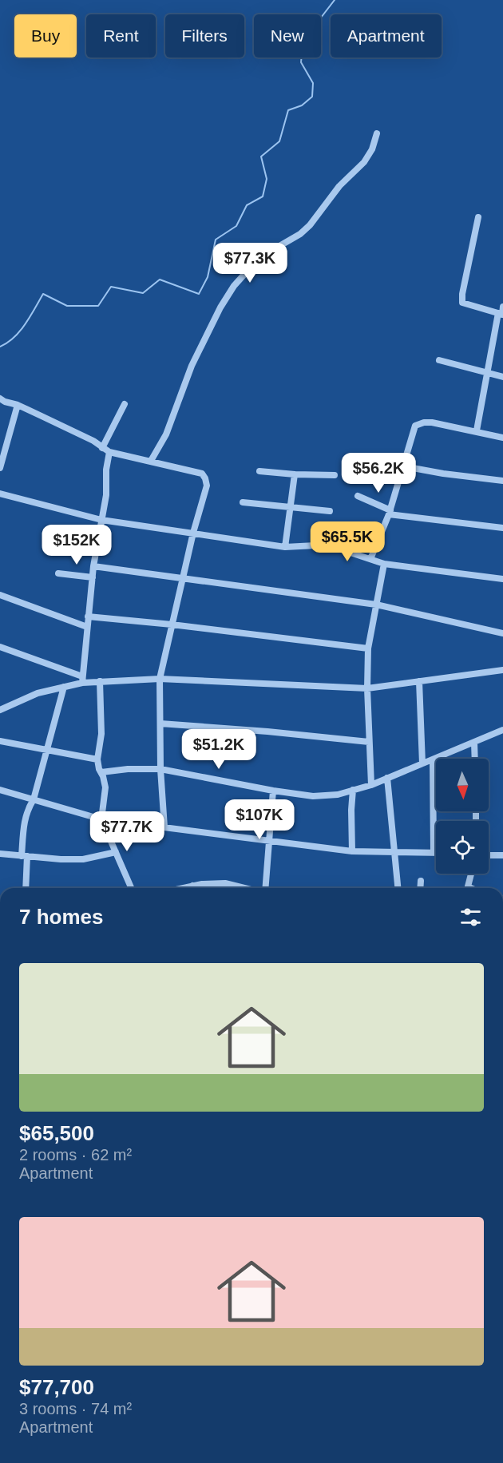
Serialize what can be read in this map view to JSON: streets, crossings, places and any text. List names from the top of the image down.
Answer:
{
  "north": "bottom",
  "page": {
    "chip": [
      "Buy",
      "Rent",
      "Filters",
      "New",
      "Apartment"
    ],
    "price": [
      "$77.3K",
      "$56.2K",
      "$65.5K",
      "$152K",
      "$51.2K",
      "$107K",
      "$77.7K"
    ],
    "heading": "7 homes",
    "list": [
      {
        "name": "$65,500",
        "note": "2 rooms · 62 m² · Apartment"
      },
      {
        "name": "$77,700",
        "note": "3 rooms · 74 m² · Apartment"
      }
    ]
  }
}
